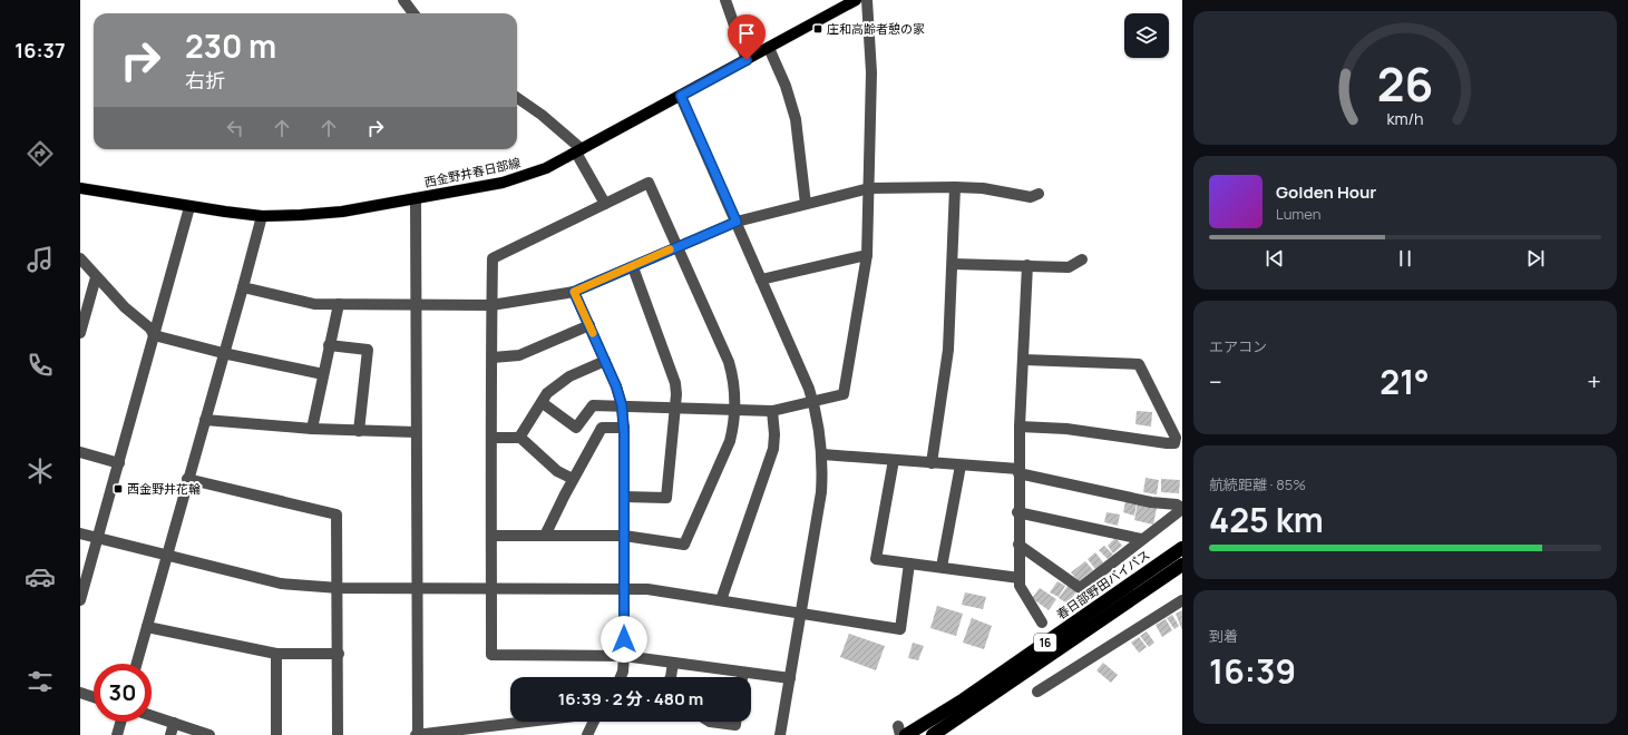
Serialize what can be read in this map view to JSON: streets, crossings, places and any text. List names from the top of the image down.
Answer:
{
  "streets": {
    "highway": ["春日部野田バイパス", "16"],
    "main road": ["西金野井春日部線"]
  },
  "places": {
    "transit": ["庄和高齢者憩の家", "西金野井花輪"]
  },
  "page": {
    "tabs": "16:37",
    "turn": ["230 m", "右折"],
    "song": ["Golden Hour", "Lumen"],
    "tile": [
      "エアコン",
      ["航続距離 · 85%", "425 km"],
      ["到着", "16:39"]
    ],
    "heat": ["−", "21°", "+"],
    "limit": "30",
    "trip": "16:39 · 2 分 · 480 m",
    "gauge": ["26", "km/h"]
  }
}
